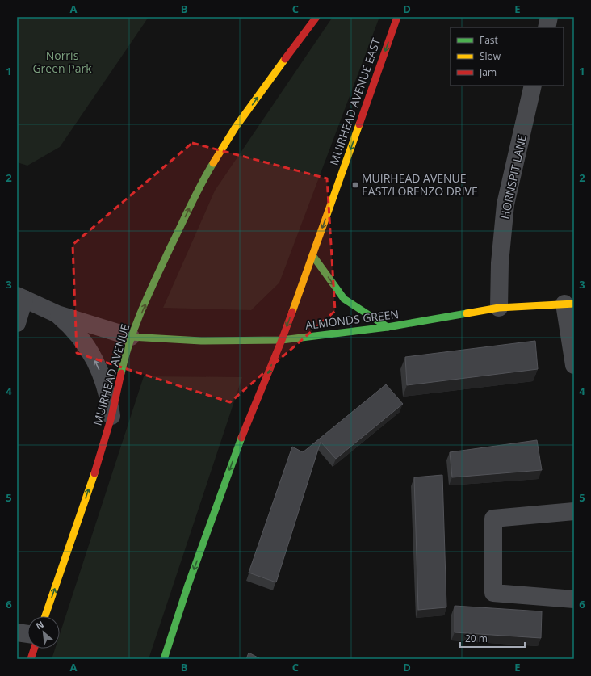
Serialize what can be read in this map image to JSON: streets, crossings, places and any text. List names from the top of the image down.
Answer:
{
  "streets": {
    "street": [
      "MUIRHEAD AVENUE EAST",
      "HORNSPIT LANE",
      "ALMONDS GREEN",
      "MUIRHEAD AVENUE"
    ]
  },
  "crossings": [
    ["HORNSPIT LANE", "ALMONDS GREEN"],
    ["ALMONDS GREEN", "MUIRHEAD AVENUE"]
  ],
  "one_way": ["MUIRHEAD AVENUE EAST", "MUIRHEAD AVENUE"],
  "parks": ["Norris Green Park"],
  "places": {
    "transit": ["MUIRHEAD AVENUE EAST/LORENZO DRIVE"]
  },
  "legend": ["Fast", "Slow", "Jam"],
  "scale_bar": "20 m",
  "north": "top left",
  "grid": {
    "columns": [
      "A",
      "B",
      "C",
      "D",
      "E"
    ],
    "rows": [
      "1",
      "2",
      "3",
      "4",
      "5",
      "6"
    ]
  }
}
